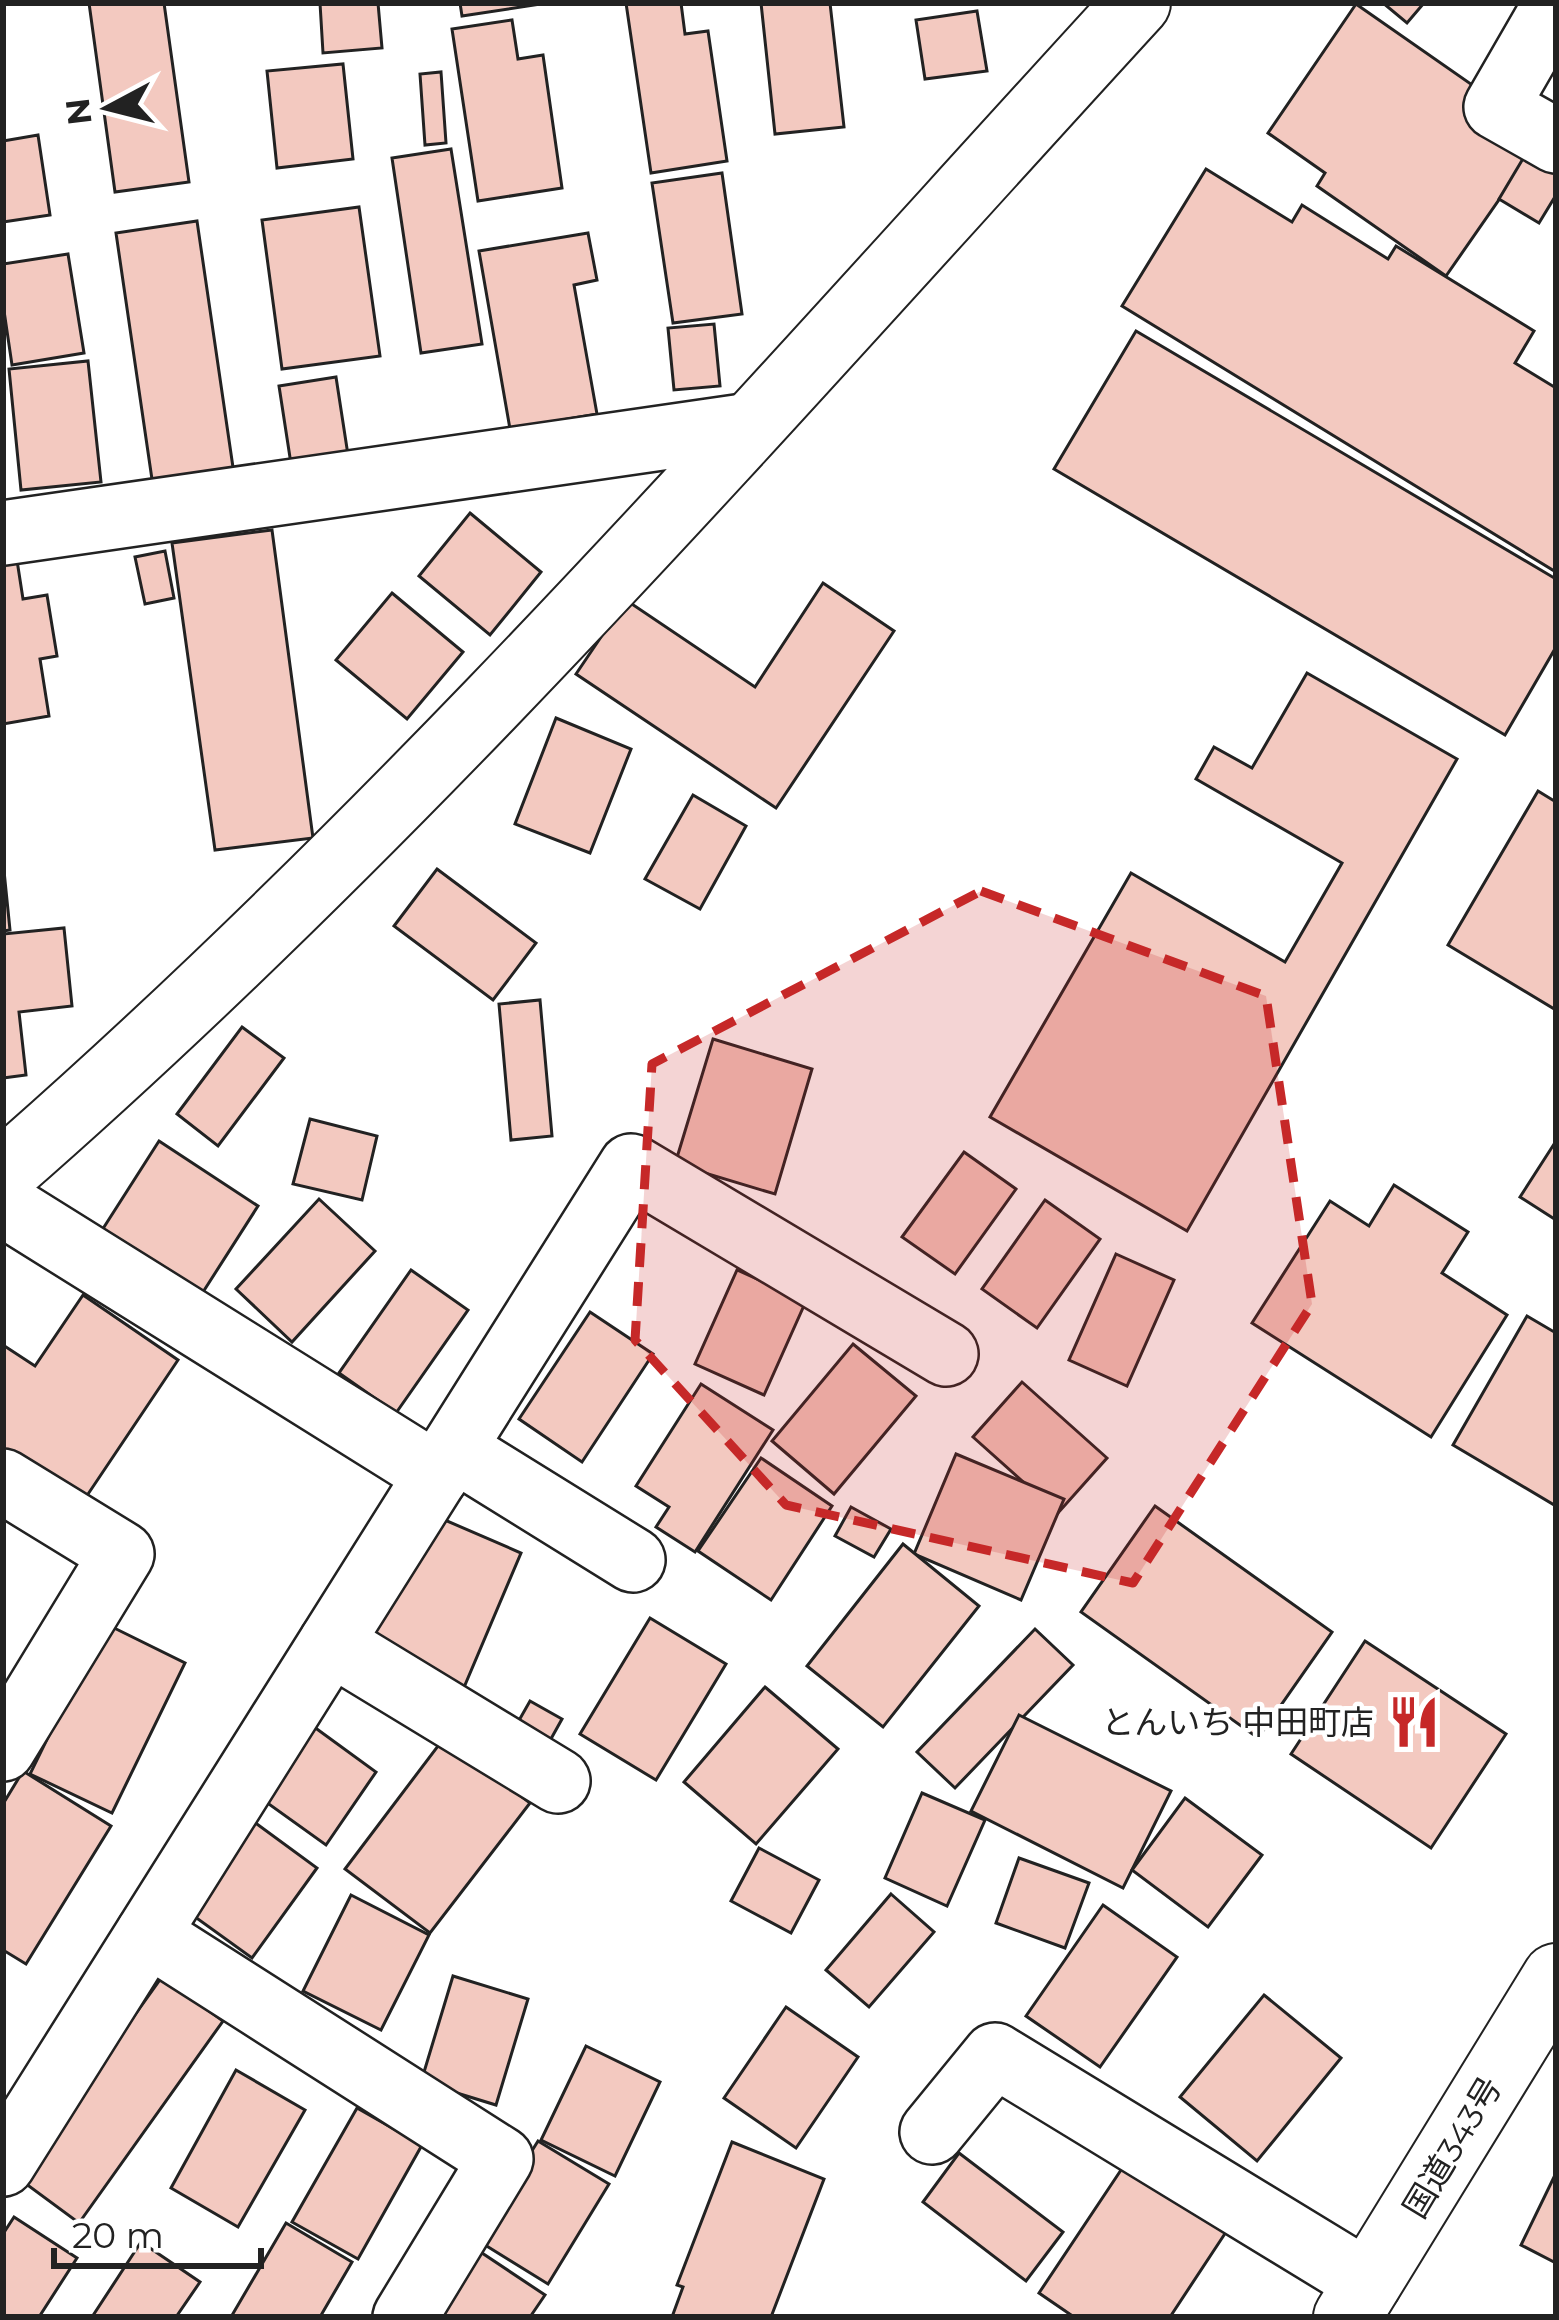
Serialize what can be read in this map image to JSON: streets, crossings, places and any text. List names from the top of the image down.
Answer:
{
  "streets": {
    "main road": ["国道343号"]
  },
  "places": {
    "restaurant": ["とんいち 中田町店"]
  },
  "scale_bar": "20 m",
  "north": "left"
}
